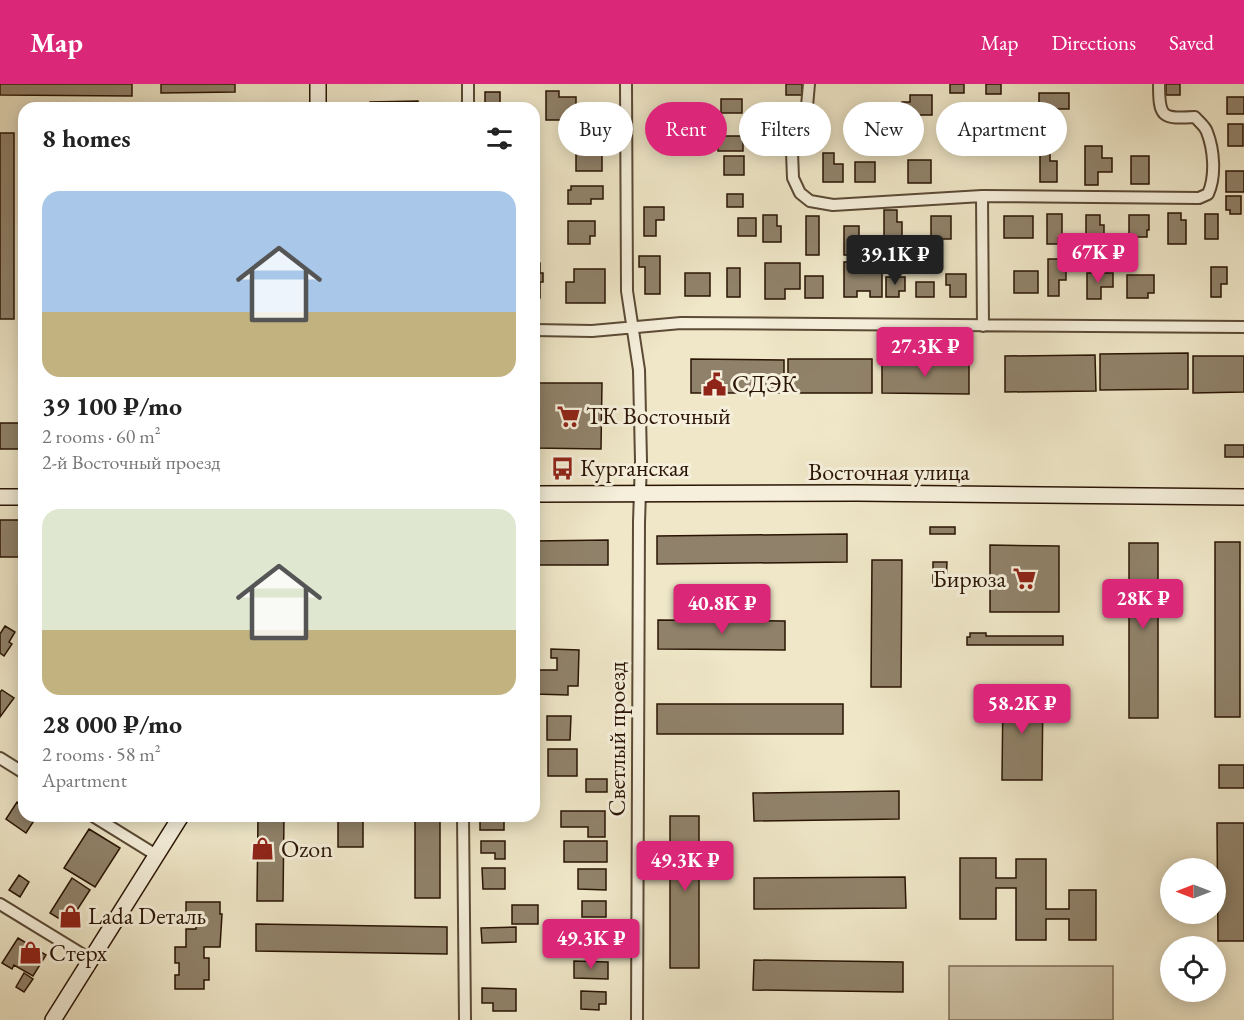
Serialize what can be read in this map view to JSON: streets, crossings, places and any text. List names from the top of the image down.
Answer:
{
  "streets": {
    "main road": ["Восточная улица"],
    "street": ["Светлый проезд"]
  },
  "crossings": [
    ["Восточная улица", "Светлый проезд"]
  ],
  "places": {
    "public building": ["СДЭК"],
    "supermarket": ["ТК Восточный", "Бирюза"],
    "bus stop": ["Курганская"],
    "shop": ["Ozon", "Lada Dеталь", "Стерх"]
  },
  "north": "left",
  "page": {
    "header": "Map",
    "nav": ["Map", "Directions", "Saved"],
    "chip": [
      "Buy",
      "Rent",
      "Filters",
      "New",
      "Apartment"
    ],
    "heading": "8 homes",
    "list": [
      {
        "name": "39 100 ₽/mo",
        "note": "2 rooms · 60 m² · 2-й Восточный проезд"
      },
      {
        "name": "28 000 ₽/mo",
        "note": "2 rooms · 58 m² · Apartment"
      }
    ],
    "price": [
      "67K ₽",
      "39.1K ₽",
      "27.3K ₽",
      "28K ₽",
      "40.8K ₽",
      "58.2K ₽",
      "49.3K ₽",
      "49.3K ₽"
    ]
  }
}
